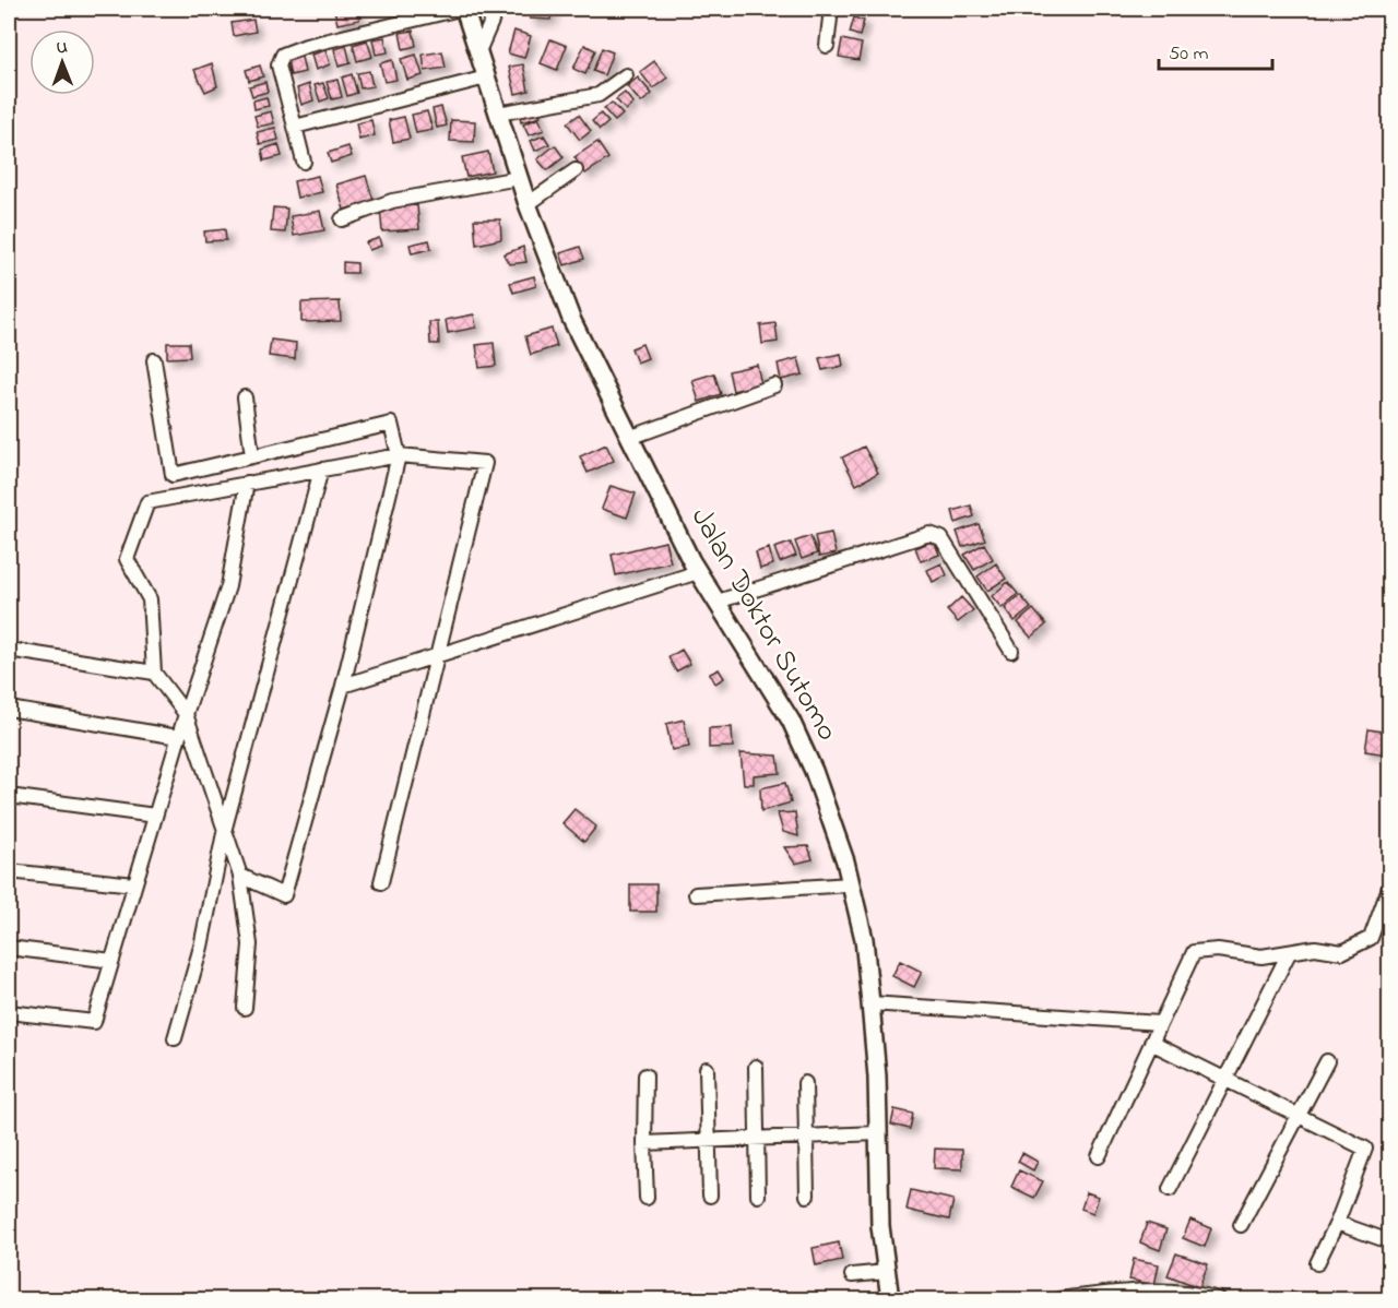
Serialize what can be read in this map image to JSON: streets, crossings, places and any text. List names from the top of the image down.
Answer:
{
  "streets": {
    "street": ["Jalan Doktor Sutomo"]
  },
  "scale_bar": "50 m",
  "north": "top"
}
